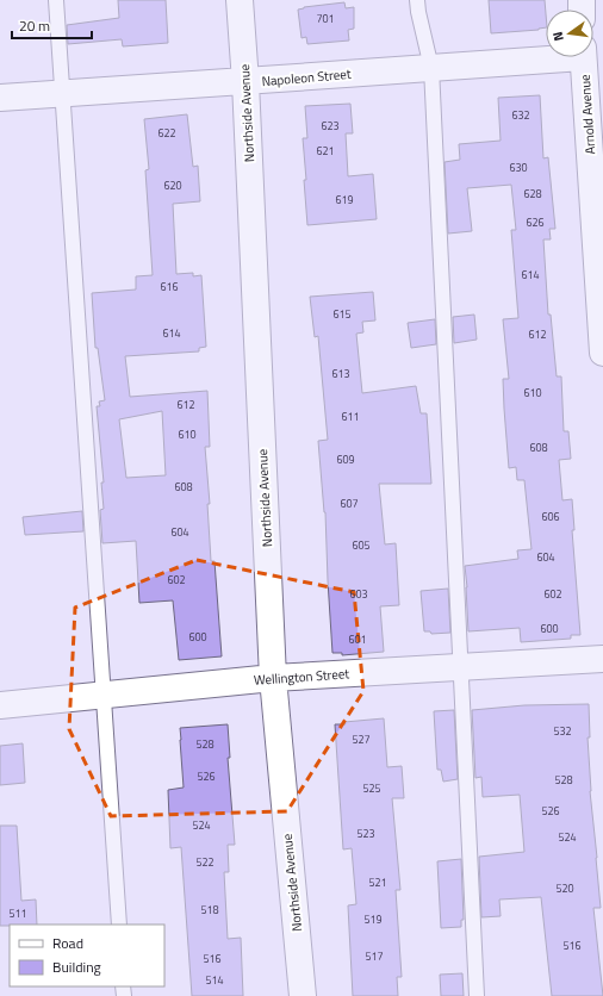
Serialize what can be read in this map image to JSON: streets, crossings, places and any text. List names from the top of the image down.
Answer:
{
  "streets": {
    "street": [
      "Napoleon Street",
      "Northside Avenue",
      "Arnold Avenue",
      "Wellington Street"
    ]
  },
  "crossings": [
    ["Napoleon Street", "Northside Avenue"],
    ["Northside Avenue", "Wellington Street"]
  ],
  "house_numbers": [
    "701",
    "632",
    "623",
    "622",
    "621",
    "630",
    "620",
    "628",
    "619",
    "626",
    "614",
    "616",
    "615",
    "614",
    "612",
    "613",
    "610",
    "612",
    "611",
    "610",
    "608",
    "609",
    "608",
    "607",
    "606",
    "604",
    "605",
    "604",
    "602",
    "603",
    "602",
    "600",
    "600",
    "601",
    "532",
    "527",
    "528",
    "526",
    "528",
    "525",
    "526",
    "524",
    "523",
    "524",
    "522",
    "521",
    "520",
    "518",
    "511",
    "519",
    "516",
    "517",
    "516",
    "514"
  ],
  "legend": ["Road", "Building"],
  "scale_bar": "20 m",
  "north": "left"
}
